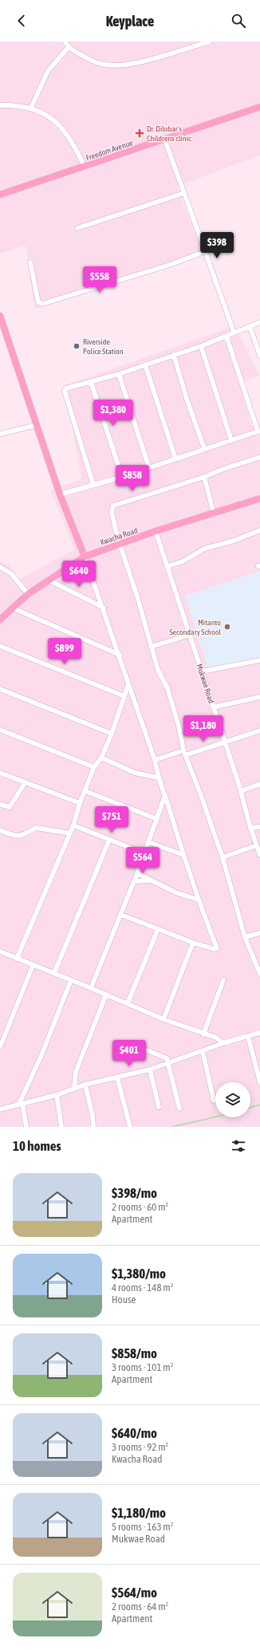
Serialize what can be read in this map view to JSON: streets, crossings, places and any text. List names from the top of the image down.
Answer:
{
  "streets": {
    "main road": ["Freedom Avenue", "Kwacha Road"],
    "street": ["Mukwae Road"]
  },
  "crossings": [
    ["Kwacha Road", "Mukwae Road"]
  ],
  "places": {
    "health": ["Dr. Dilobar's Childrens clinic"],
    "other": ["Riverside Police Station", "Mitanto Secondary School"]
  },
  "page": {
    "header": "Keyplace",
    "price": [
      "$398",
      "$558",
      "$1,380",
      "$858",
      "$640",
      "$899",
      "$1,180",
      "$751",
      "$564",
      "$401"
    ],
    "heading": "10 homes",
    "list": [
      {
        "name": "$398/mo",
        "note": "2 rooms · 60 m² · Apartment"
      },
      {
        "name": "$1,380/mo",
        "note": "4 rooms · 148 m² · House"
      },
      {
        "name": "$858/mo",
        "note": "3 rooms · 101 m² · Apartment"
      },
      {
        "name": "$640/mo",
        "note": "3 rooms · 92 m² · Kwacha Road"
      },
      {
        "name": "$1,180/mo",
        "note": "5 rooms · 163 m² · Mukwae Road"
      },
      {
        "name": "$564/mo",
        "note": "2 rooms · 64 m² · Apartment"
      }
    ]
  }
}
